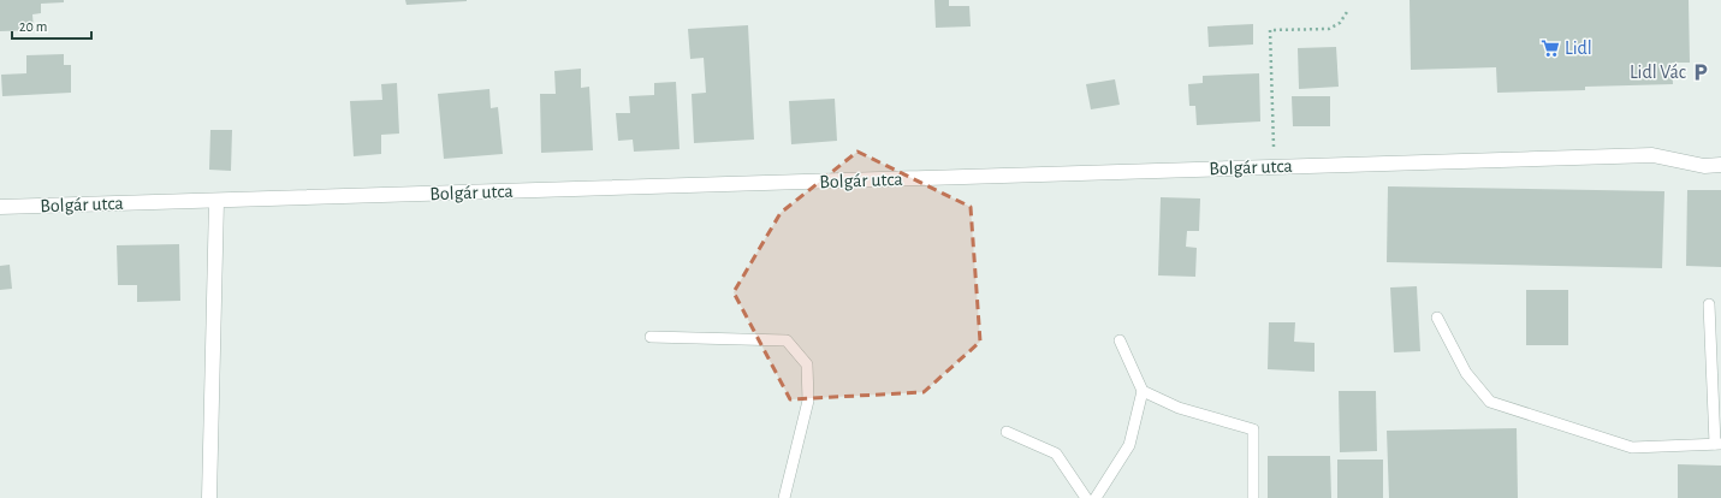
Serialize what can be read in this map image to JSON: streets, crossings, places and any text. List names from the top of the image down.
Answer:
{
  "streets": {
    "street": ["Bolgár utca"]
  },
  "places": {
    "supermarket": ["Lidl"],
    "parking": ["Lidl Vác"]
  },
  "scale_bar": "20 m"
}
